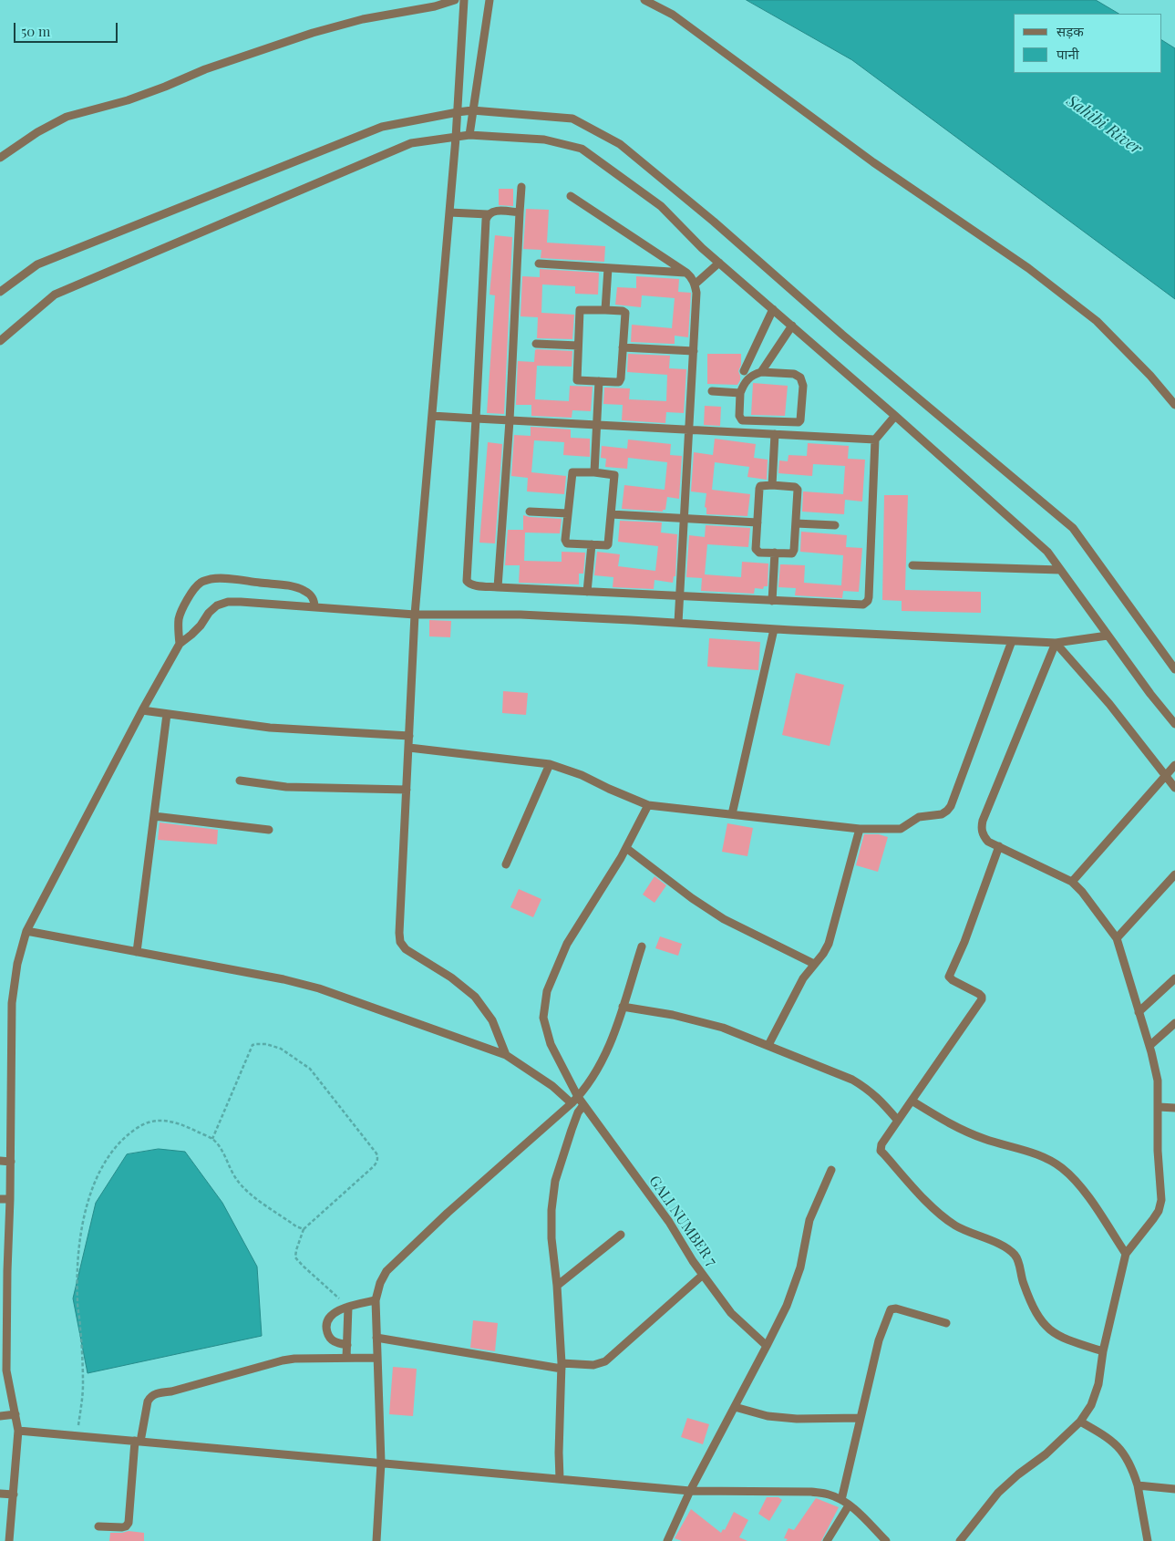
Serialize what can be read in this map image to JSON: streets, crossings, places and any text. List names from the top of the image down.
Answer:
{
  "streets": {
    "street": ["GALI NUMBER 7"]
  },
  "water": ["Sahibi River"],
  "legend": ["सड़क", "पानी"],
  "scale_bar": "50 m"
}
